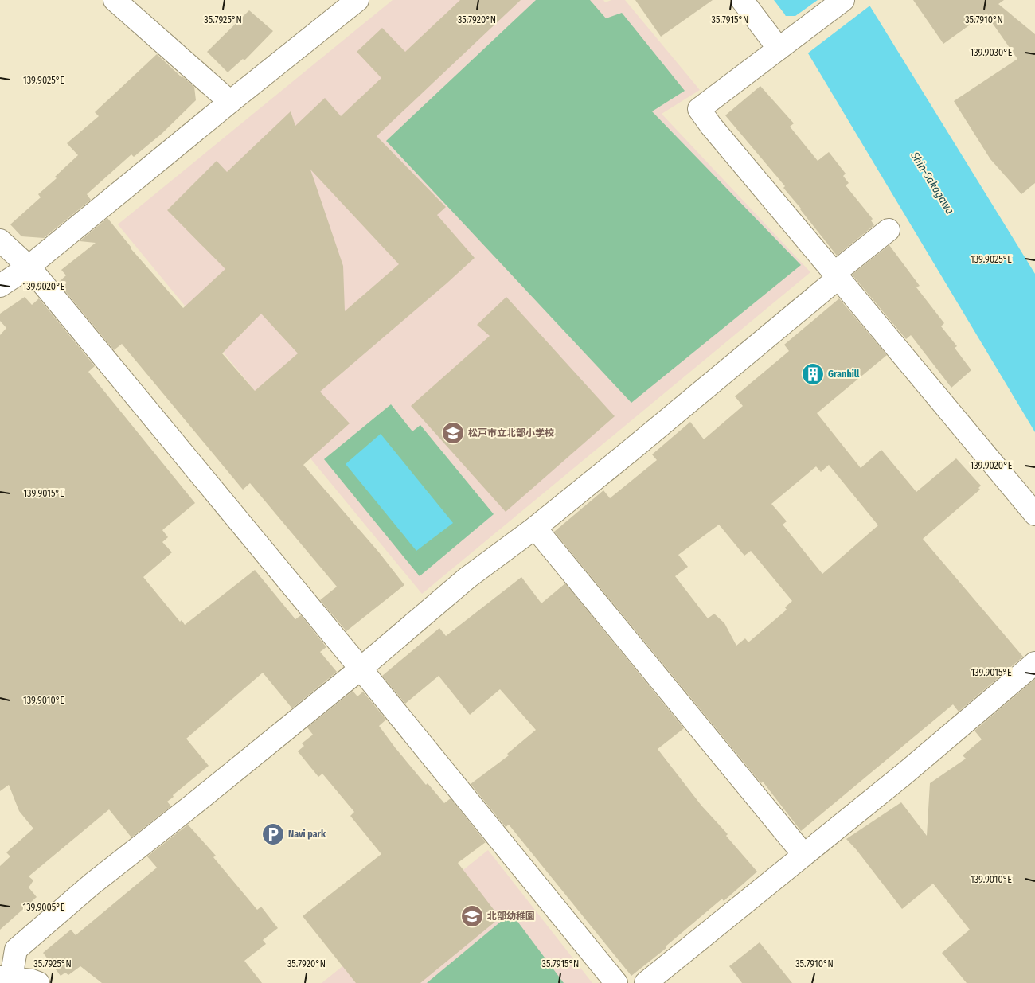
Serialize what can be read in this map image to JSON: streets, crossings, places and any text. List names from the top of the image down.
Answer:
{
  "water": ["Shin-Sakagawa"],
  "places": {
    "building": ["Granhill"],
    "school or university": ["松戸市立北部小学校", "北部幼稚園"],
    "parking": ["Navi park"]
  },
  "coordinates": [
    "35.7925°N",
    "35.7920°N",
    "35.7915°N",
    "35.7910°N",
    "139.9030°E",
    "139.9025°E",
    "139.9020°E",
    "139.9015°E",
    "139.9010°E",
    "139.9005°E"
  ]
}
